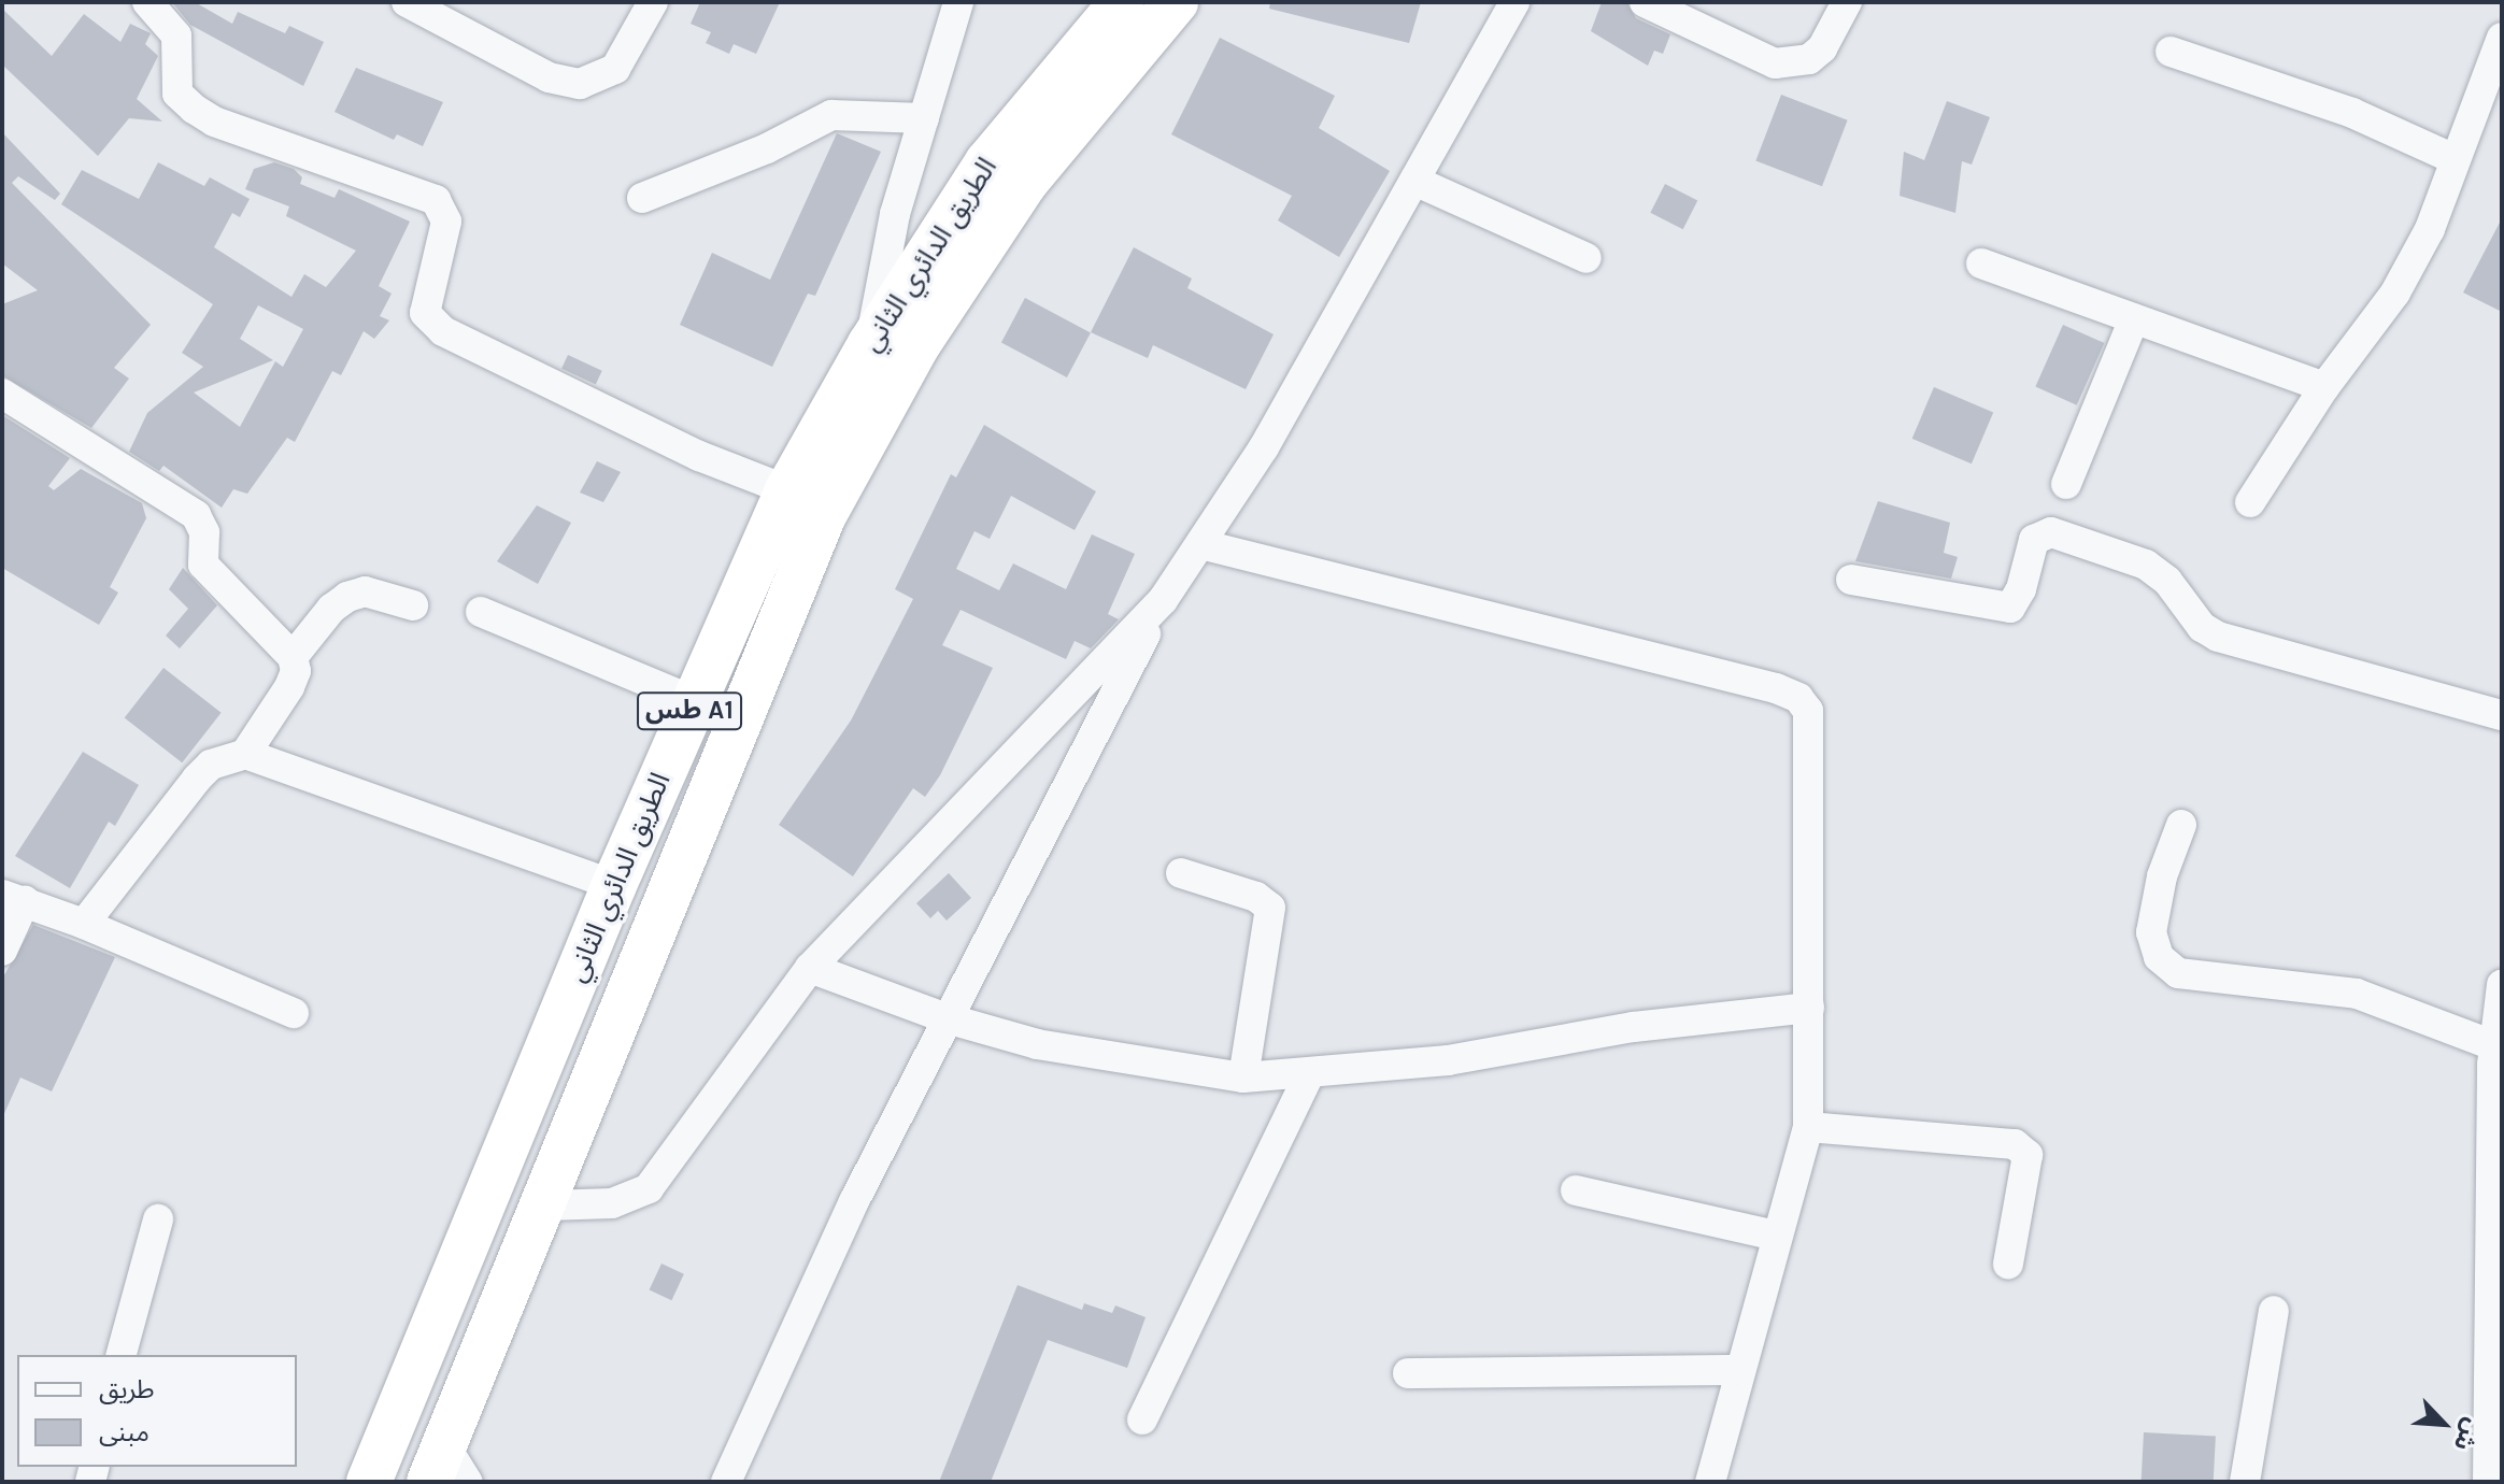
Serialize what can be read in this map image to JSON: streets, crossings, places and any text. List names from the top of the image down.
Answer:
{
  "streets": {
    "highway": ["الطريق الدائري الثاني", "طس A1"]
  },
  "legend": ["طريق", "مبنى"],
  "north": "bottom right"
}
